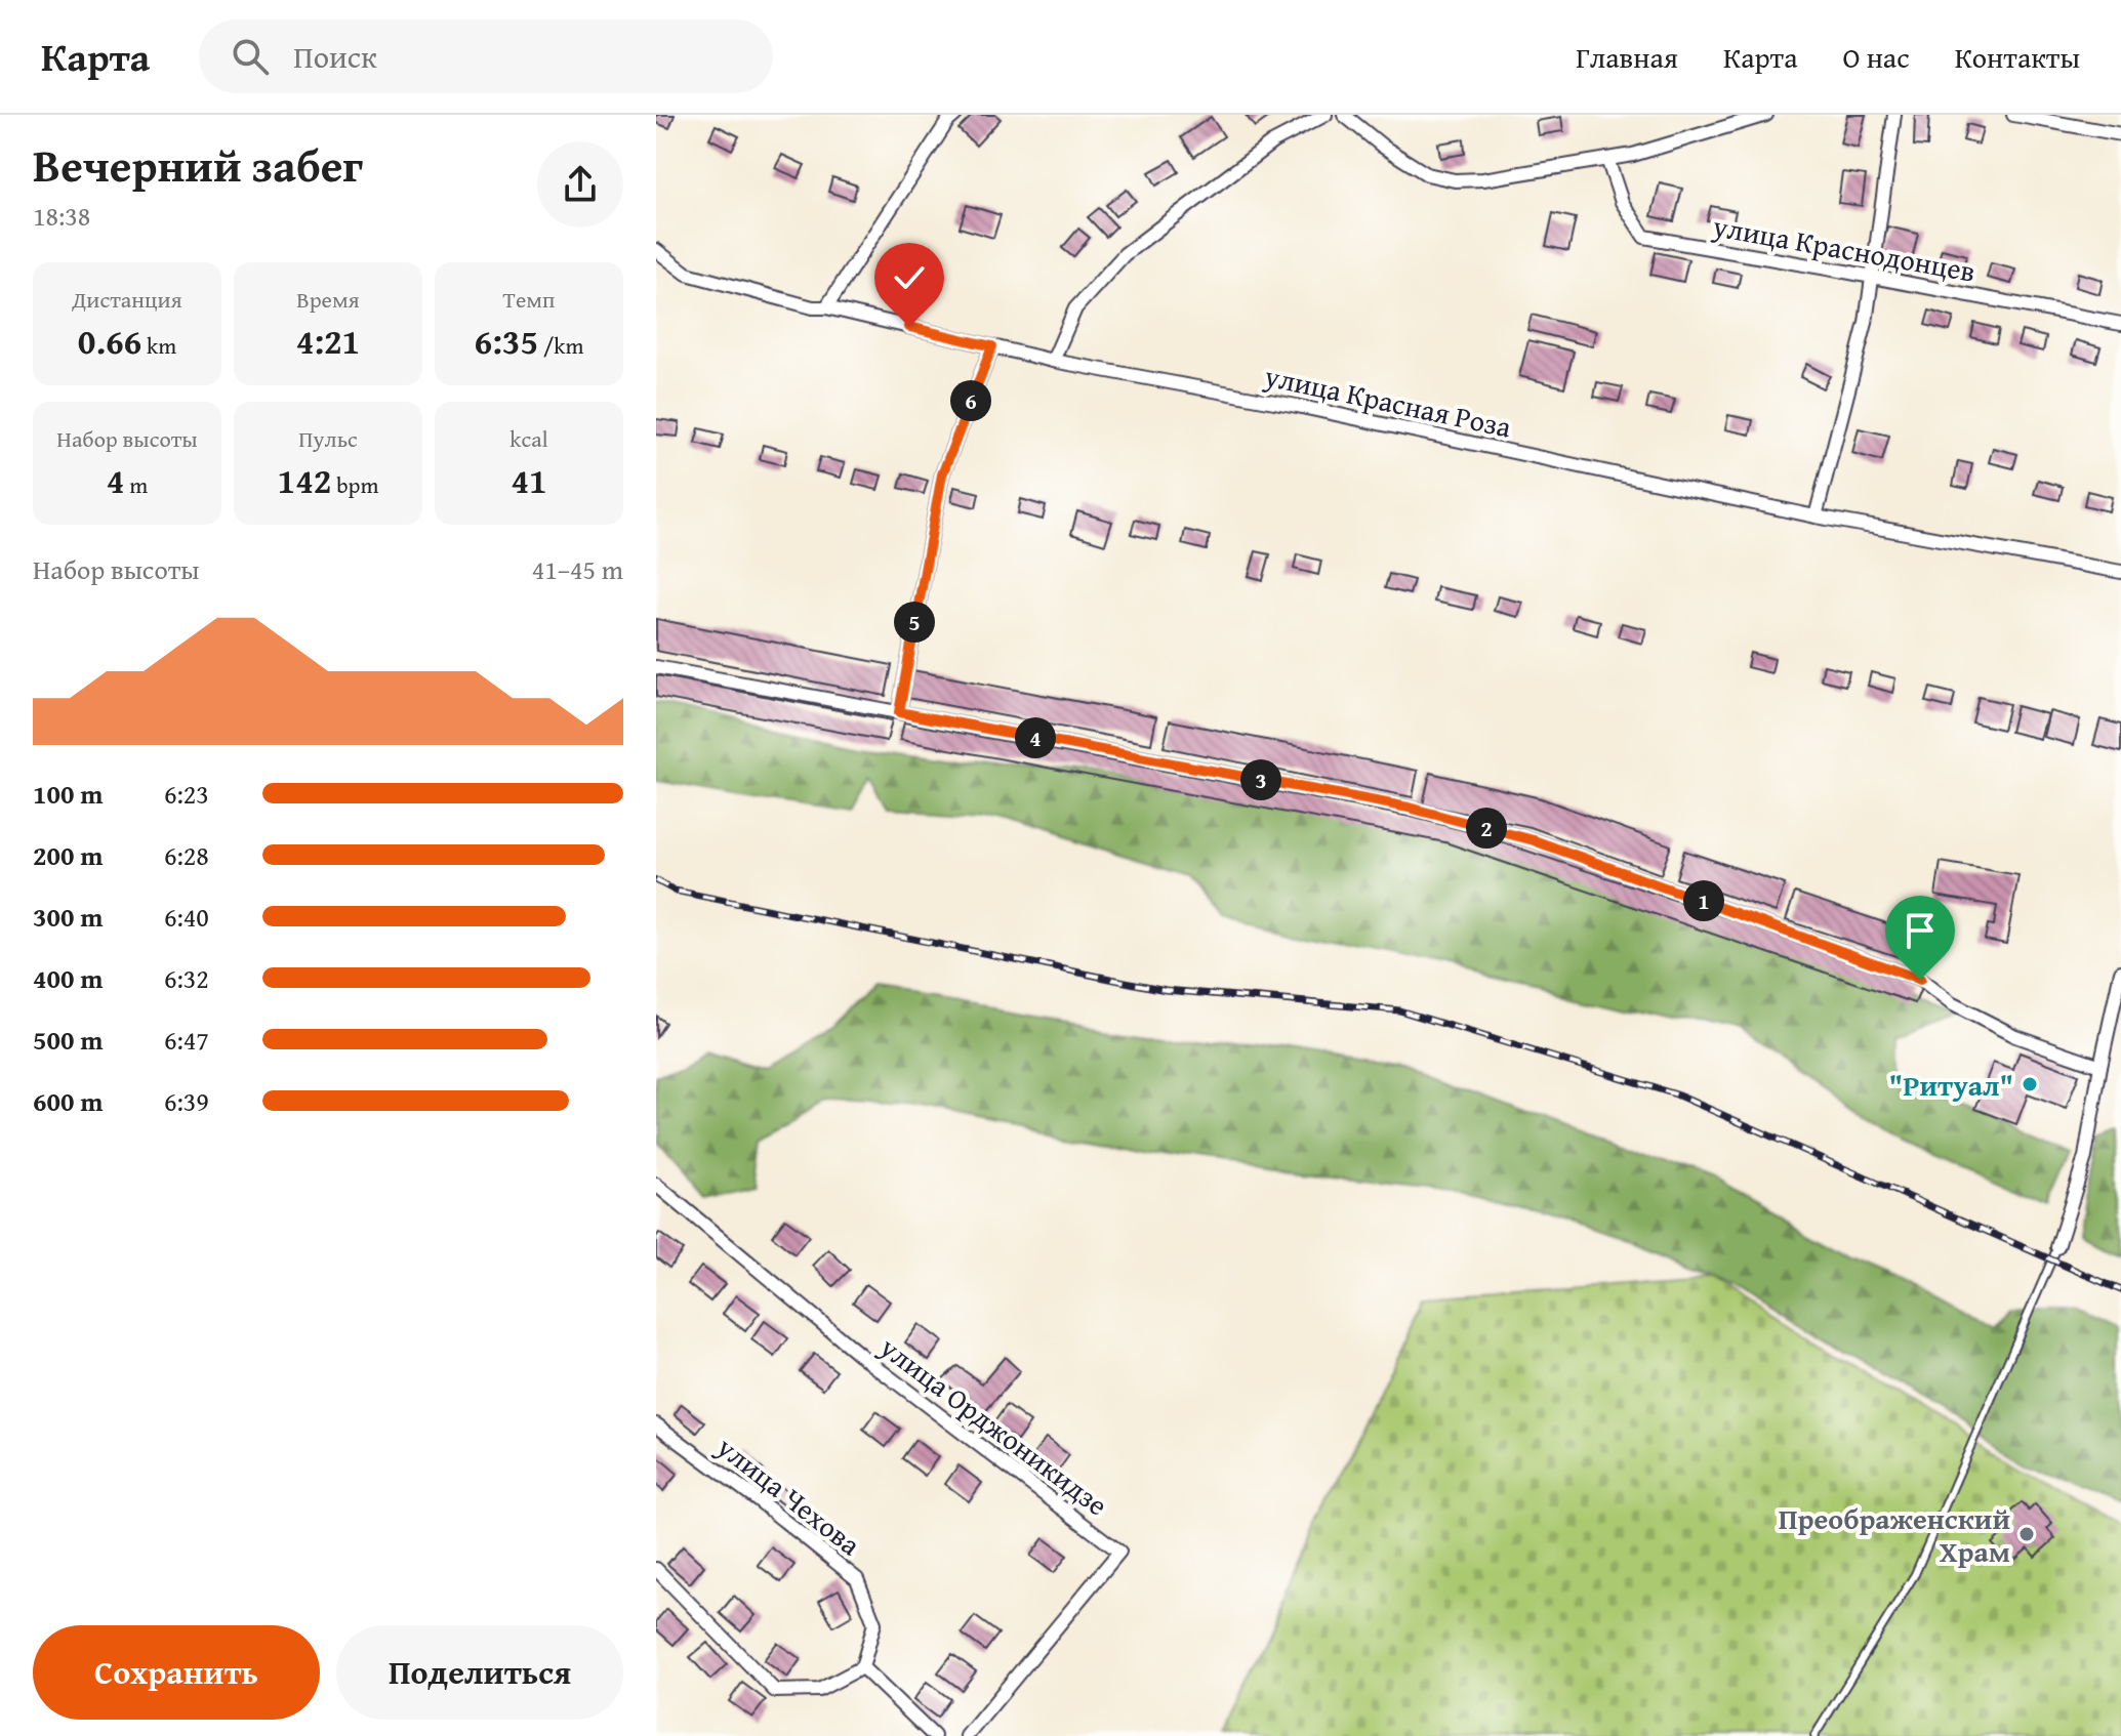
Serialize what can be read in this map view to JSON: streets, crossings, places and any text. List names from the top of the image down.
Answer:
{
  "streets": {
    "street": [
      "улица Краснодонцев",
      "улица Красная Роза",
      "улица Орджоникидзе",
      "улица Чехова"
    ]
  },
  "places": ["\"Ритуал\"", "Преображенский Храм"],
  "page": {
    "header": "Карта",
    "search": "Поиск",
    "nav": [
      "Главная",
      "Карта",
      "О нас",
      "Контакты"
    ],
    "heading": ["Вечерний забег", "18:38"],
    "stats": [
      ["Дистанция", "0.66 km"],
      ["Время", "4:21"],
      ["Темп", "6:35 /km"],
      ["Набор высоты", "4 m"],
      ["Пульс", "142 bpm"],
      ["kcal", "41"]
    ],
    "pins": [
      "6",
      "5",
      "4",
      "3",
      "2",
      "1"
    ],
    "chart": ["Набор высоты", "41–45 m"],
    "list": [
      {
        "name": "100 m",
        "note": "6:23"
      },
      {
        "name": "200 m",
        "note": "6:28"
      },
      {
        "name": "300 m",
        "note": "6:40"
      },
      {
        "name": "400 m",
        "note": "6:32"
      },
      {
        "name": "500 m",
        "note": "6:47"
      },
      {
        "name": "600 m",
        "note": "6:39"
      }
    ],
    "buttons": ["Сохранить", "Поделиться"]
  }
}
